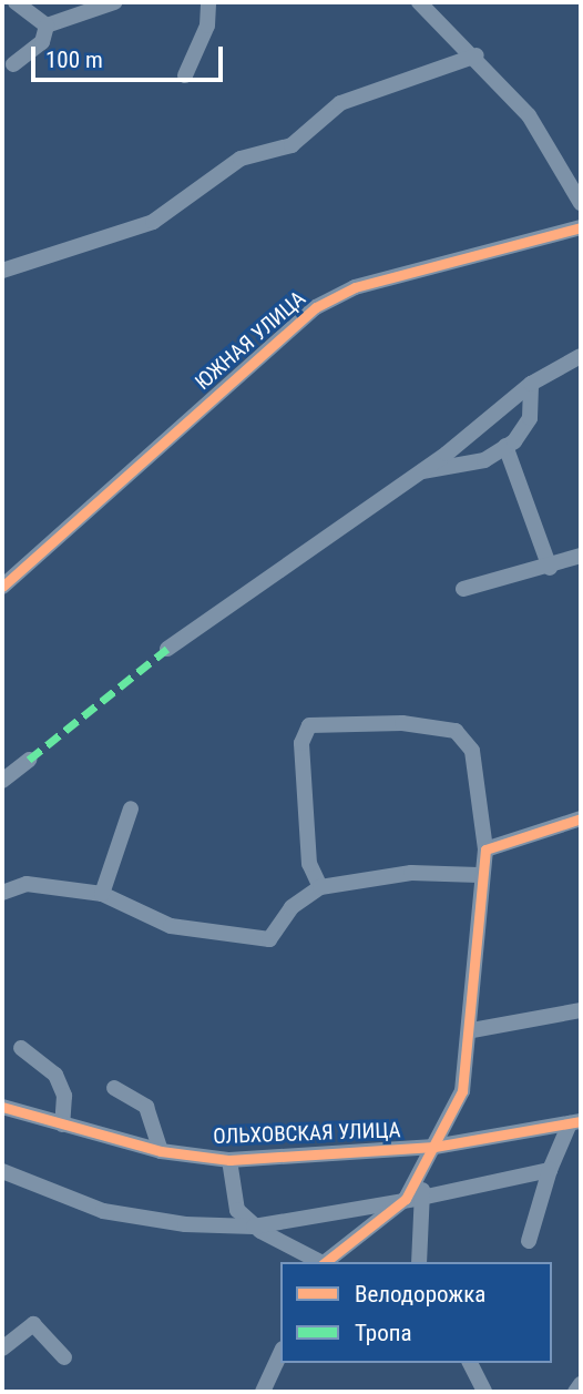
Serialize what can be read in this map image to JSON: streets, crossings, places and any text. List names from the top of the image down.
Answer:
{
  "streets": {
    "street": ["ЮЖНАЯ УЛИЦА", "ОЛЬХОВСКАЯ УЛИЦА"]
  },
  "legend": ["Велодорожка", "Тропа"],
  "scale_bar": "100 m"
}
